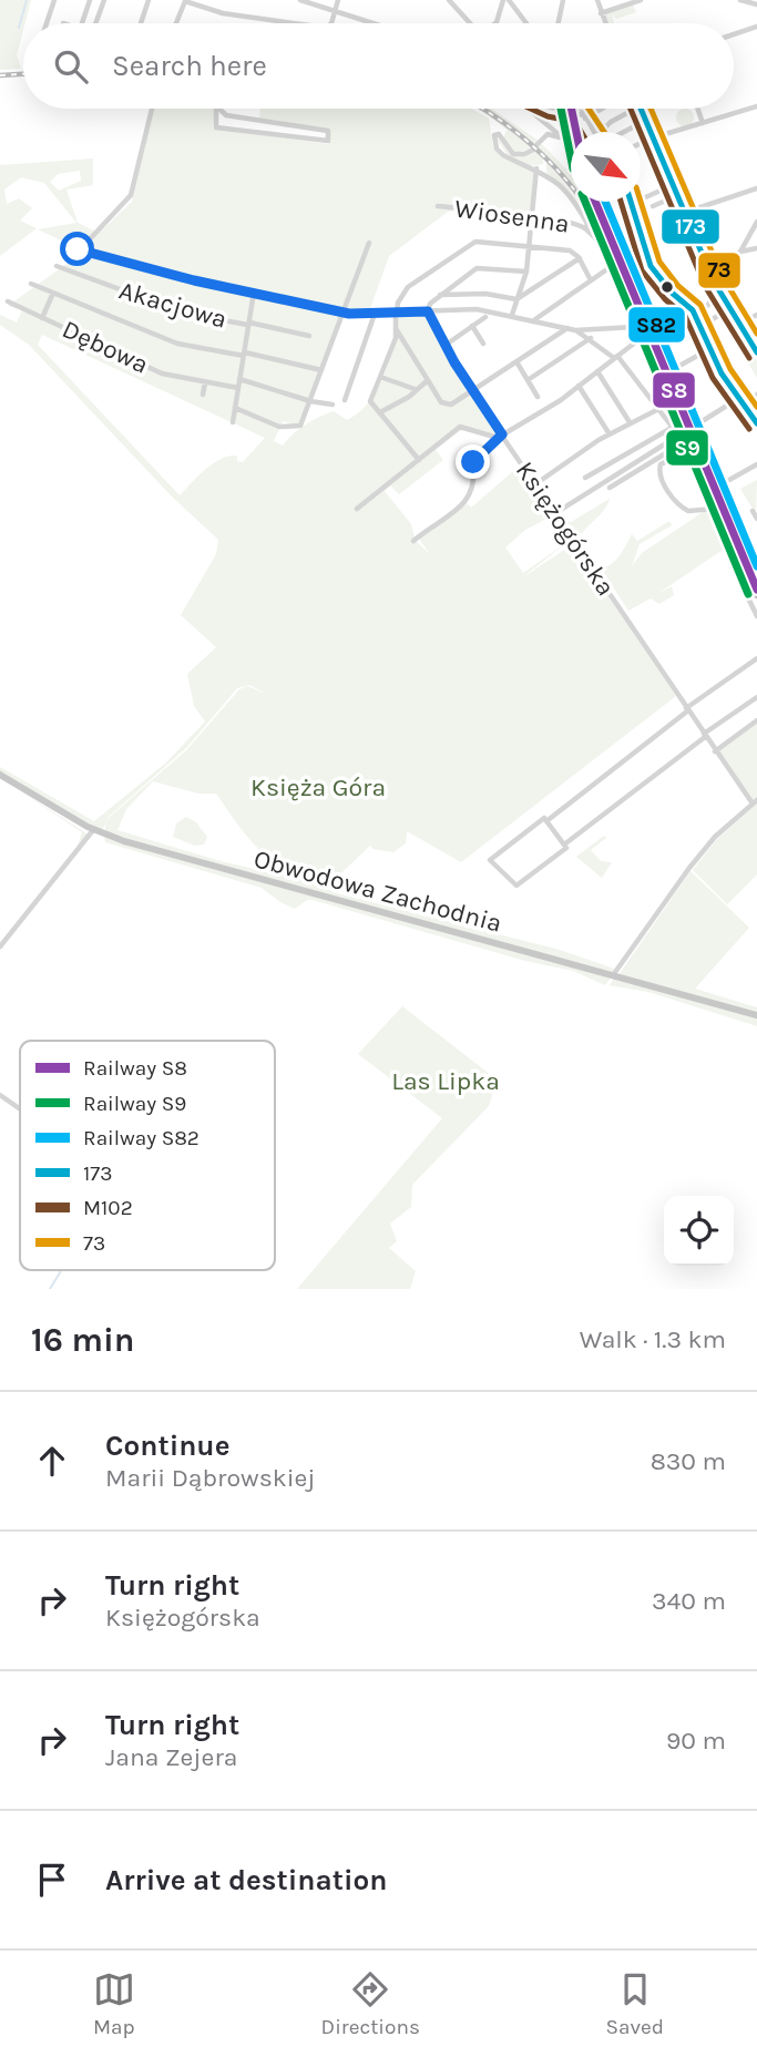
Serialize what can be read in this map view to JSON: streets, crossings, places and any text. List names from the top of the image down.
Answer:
{
  "streets": {
    "main road": ["Obwodowa Zachodnia"],
    "street": [
      "Wiosenna",
      "Akacjowa",
      "Dębowa",
      "Księżogórska"
    ]
  },
  "parks": ["Księża Góra", "Las Lipka"],
  "lines": [
    "rail line S8",
    "rail line S9",
    "transit line 173",
    "transit line M102",
    "transit line 73",
    "rail line S82"
  ],
  "legend": [
    "Railway S8",
    "Railway S9",
    "Railway S82",
    "173",
    "M102",
    "73"
  ],
  "north": "bottom right",
  "page": {
    "search": "Search here",
    "heading": ["16 min", "Walk · 1.3 km"],
    "list": [
      ["Continue", "Marii Dąbrowskiej", "830 m"],
      ["Turn right", "Księżogórska", "340 m"],
      ["Turn right", "Jana Zejera", "90 m"],
      "Arrive at destination"
    ],
    "nav": ["Map", "Directions", "Saved"]
  }
}
